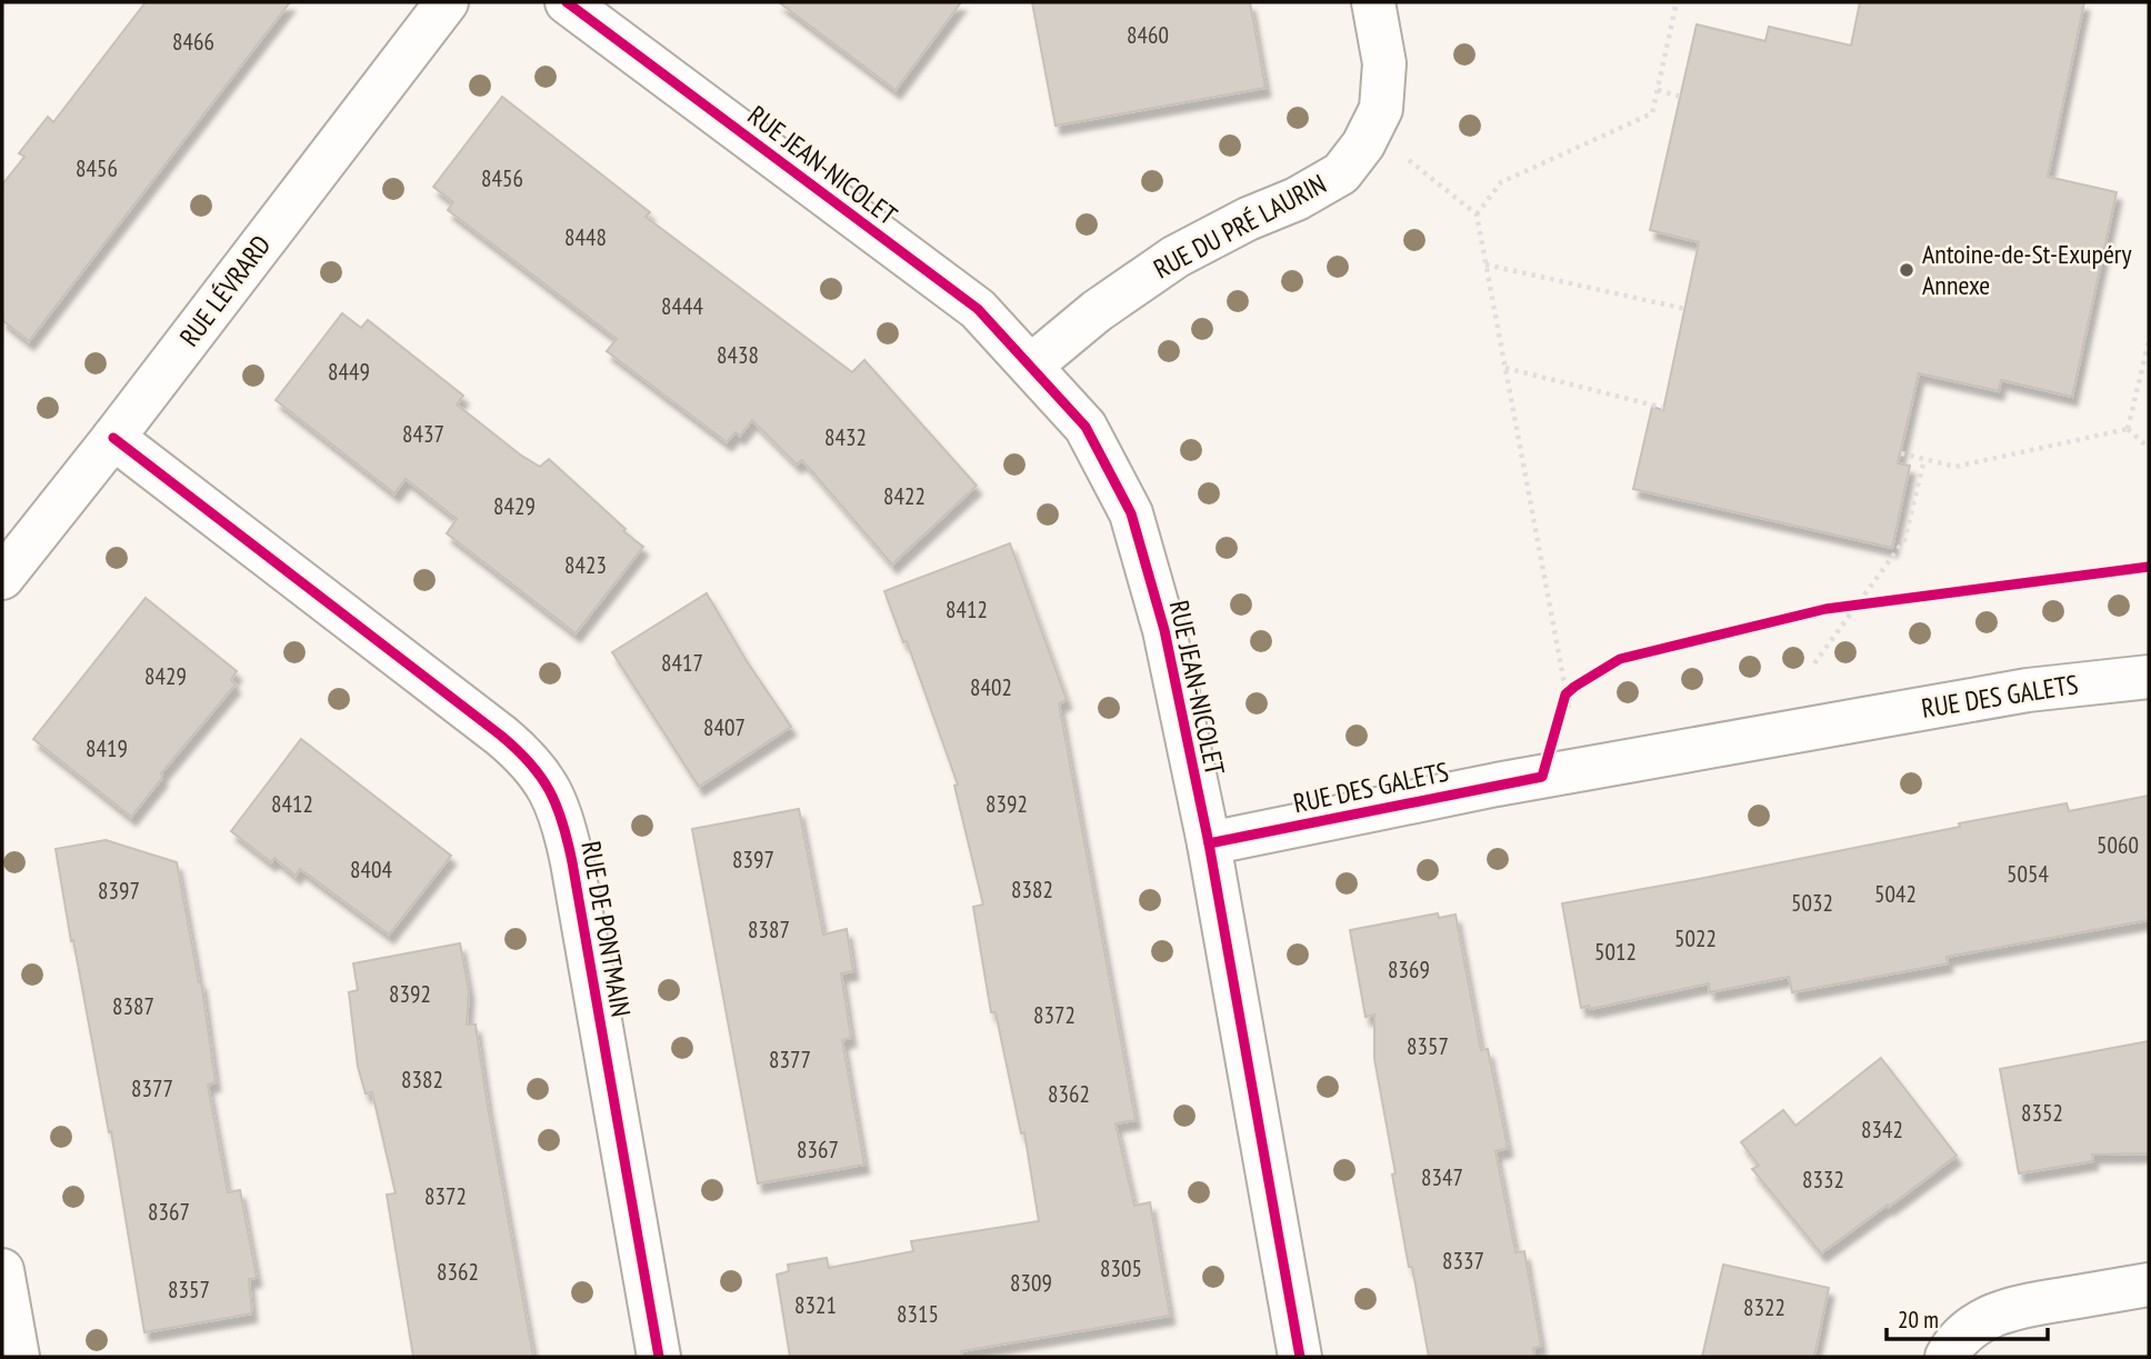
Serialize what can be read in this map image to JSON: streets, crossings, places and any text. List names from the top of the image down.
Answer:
{
  "streets": {
    "street": [
      "RUE JEAN-NICOLET",
      "RUE DU PRÉ LAURIN",
      "RUE LÉVRARD",
      "RUE DES GALETS",
      "RUE DE PONTMAIN"
    ]
  },
  "crossings": [
    ["RUE JEAN-NICOLET", "RUE DU PRÉ LAURIN"],
    ["RUE JEAN-NICOLET", "RUE DES GALETS"],
    ["RUE LÉVRARD", "RUE DE PONTMAIN"]
  ],
  "places": ["Antoine-de-St-Exupéry Annexe"],
  "house_numbers": [
    "8460",
    "8466",
    "8456",
    "8456",
    "8448",
    "8444",
    "8438",
    "8449",
    "8437",
    "8432",
    "8422",
    "8429",
    "8423",
    "8412",
    "8417",
    "8429",
    "8402",
    "8407",
    "8419",
    "8412",
    "8392",
    "5060",
    "8397",
    "8404",
    "5054",
    "8382",
    "8397",
    "5042",
    "5032",
    "8387",
    "5022",
    "5012",
    "8369",
    "8392",
    "8387",
    "8372",
    "8357",
    "8377",
    "8382",
    "8377",
    "8362",
    "8352",
    "8342",
    "8367",
    "8347",
    "8332",
    "8372",
    "8367",
    "8337",
    "8305",
    "8362",
    "8309",
    "8357",
    "8321",
    "8322",
    "8315"
  ],
  "scale_bar": "20 m"
}
